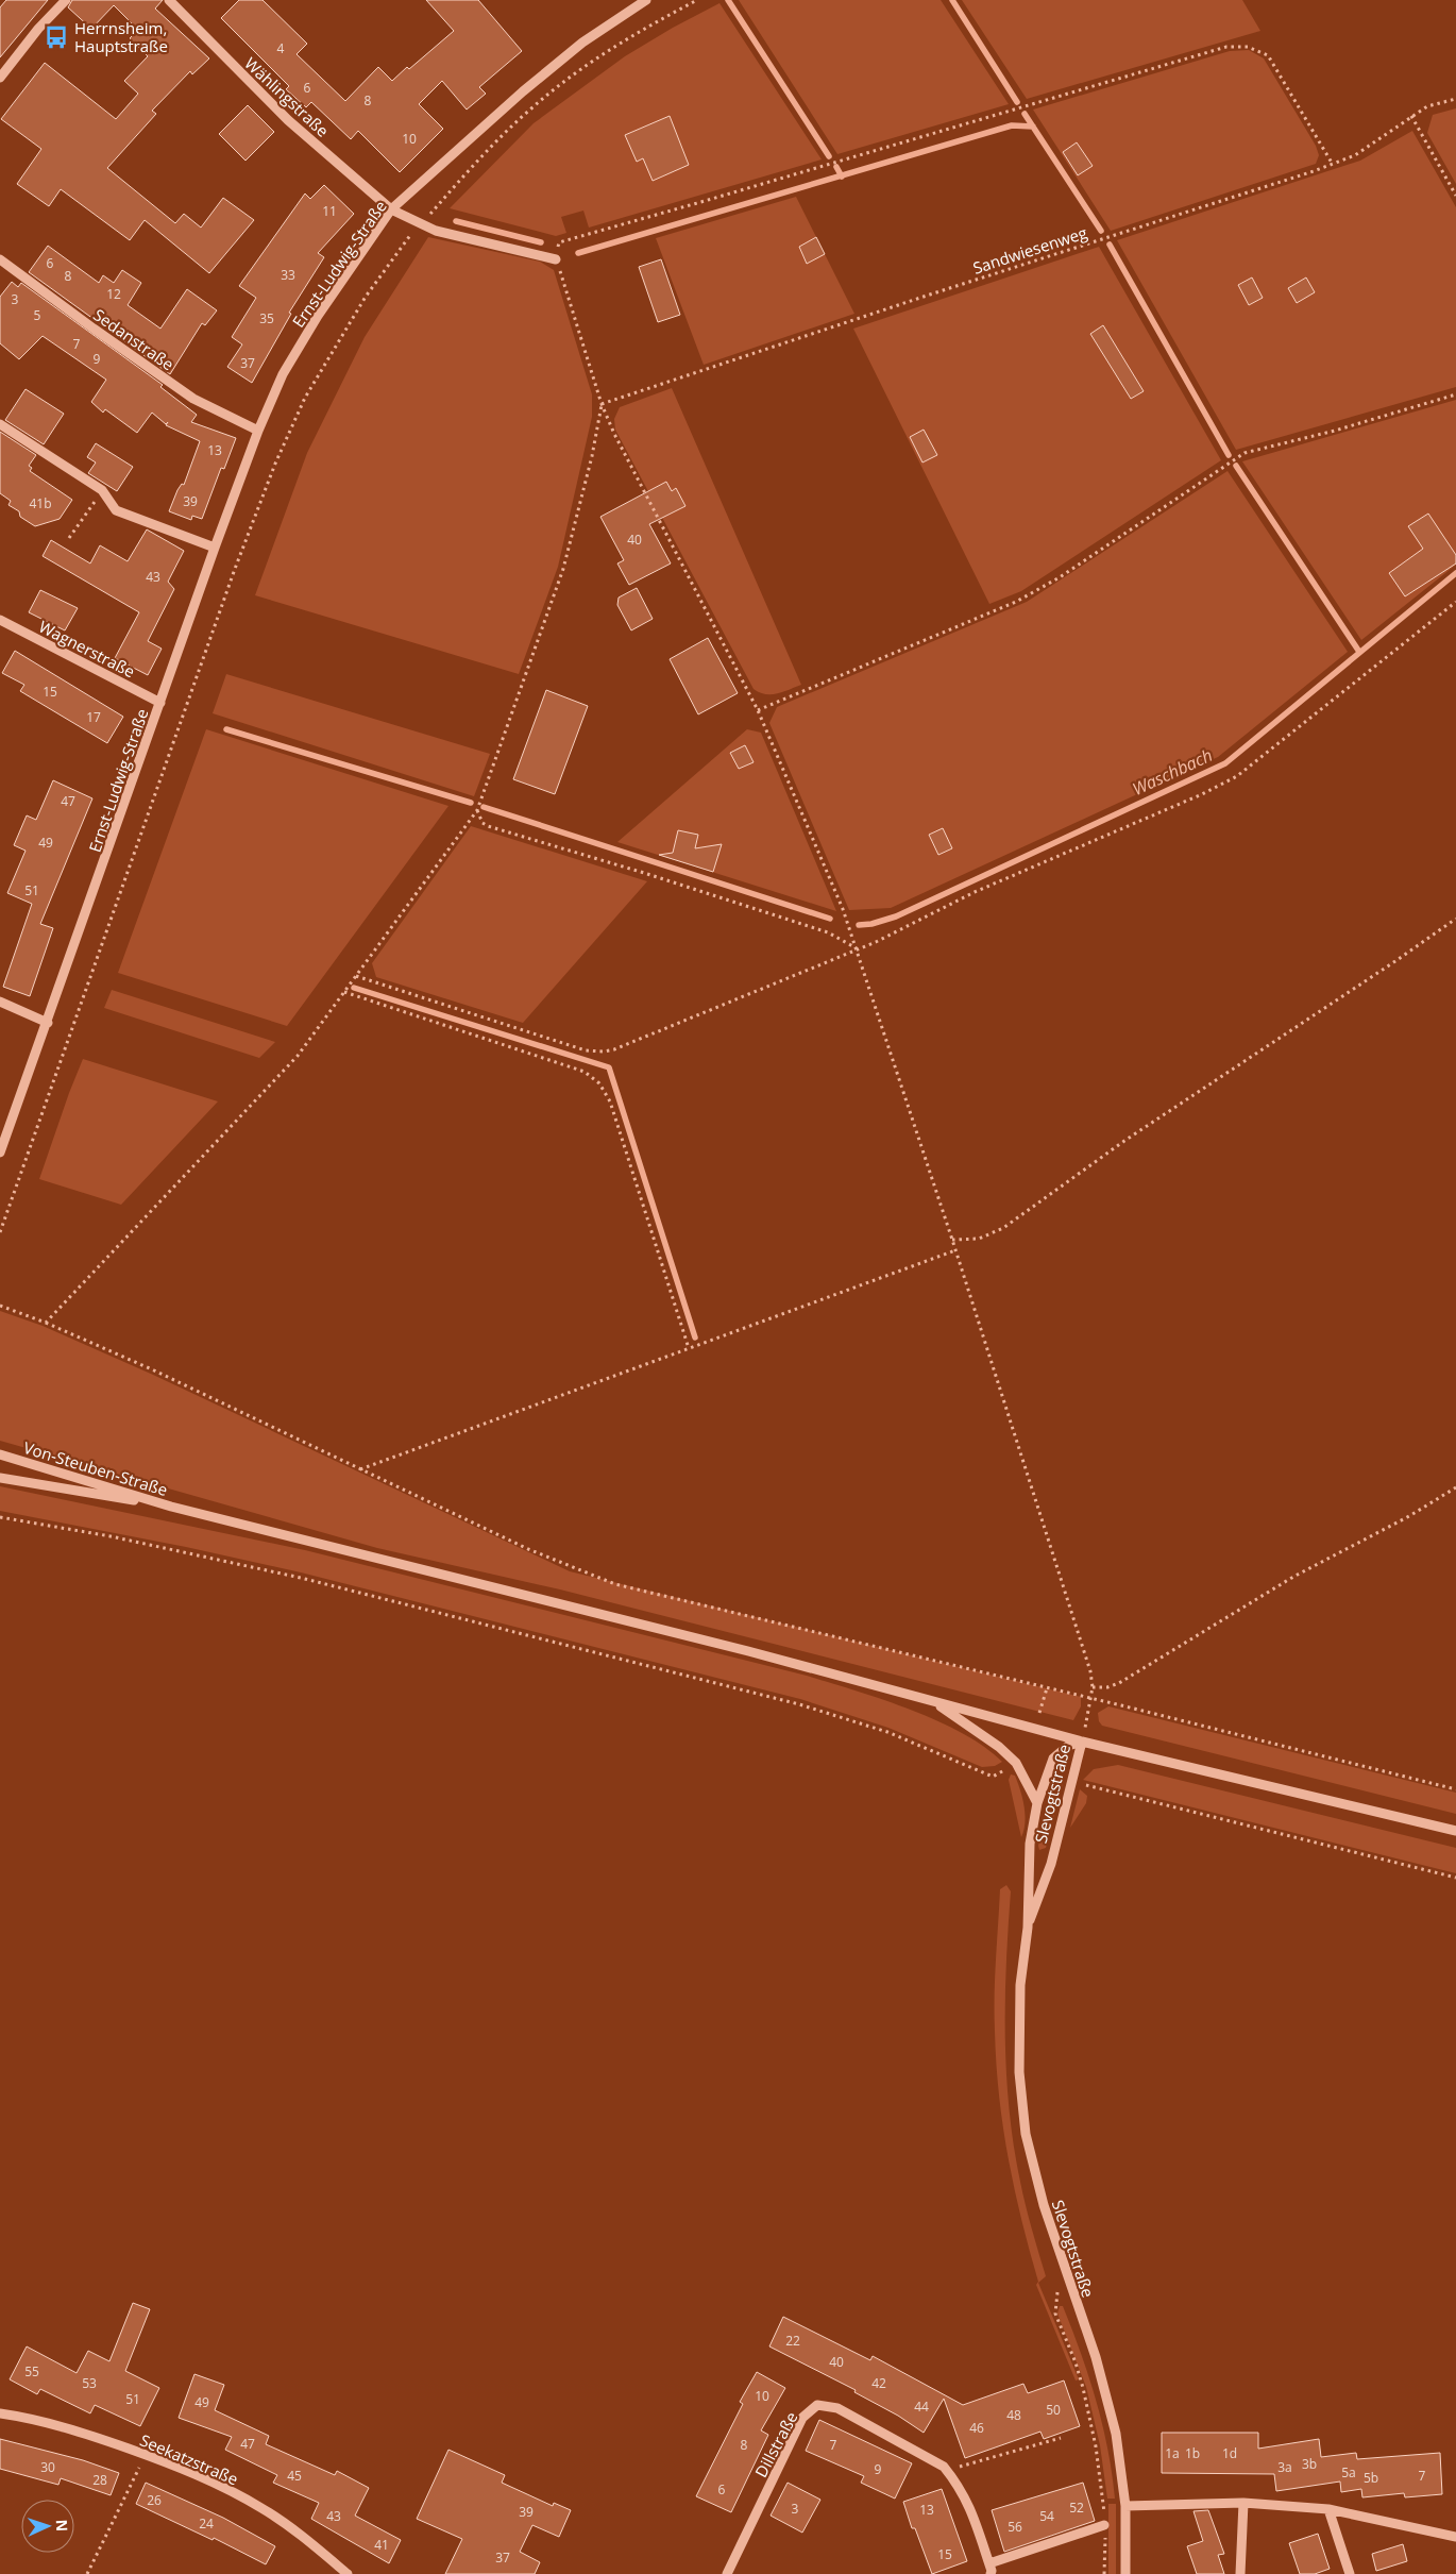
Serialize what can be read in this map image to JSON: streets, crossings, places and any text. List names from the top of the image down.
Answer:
{
  "streets": {
    "street": [
      "Wählingstraße",
      "Ernst-Ludwig-Straße",
      "Sedanstraße",
      "Wagnerstraße",
      "Von-Steuben-Straße",
      "Slevogtstraße",
      "Dillstraße",
      "Seekatzstraße"
    ],
    "path": ["Sandwiesenweg"]
  },
  "crossings": [
    ["Wählingstraße", "Ernst-Ludwig-Straße"],
    ["Ernst-Ludwig-Straße", "Sedanstraße"],
    ["Ernst-Ludwig-Straße", "Wagnerstraße"]
  ],
  "water": ["Waschbach"],
  "places": {
    "bus stop": ["Herrnsheim, Hauptstraße"]
  },
  "house_numbers": [
    "4",
    "6",
    "8",
    "10",
    "11",
    "6",
    "33",
    "8",
    "12",
    "3",
    "5",
    "35",
    "7",
    "9",
    "37",
    "13",
    "39",
    "41b",
    "40",
    "43",
    "15",
    "17",
    "47",
    "49",
    "51",
    "22",
    "40",
    "55",
    "53",
    "42",
    "10",
    "51",
    "49",
    "44",
    "50",
    "48",
    "46",
    "47",
    "8",
    "7",
    "1a",
    "1b",
    "1d",
    "3b",
    "30",
    "3a",
    "9",
    "5a",
    "45",
    "7",
    "5b",
    "28",
    "6",
    "26",
    "52",
    "3",
    "13",
    "39",
    "43",
    "54",
    "24",
    "56",
    "41",
    "15",
    "37"
  ],
  "north": "right"
}
